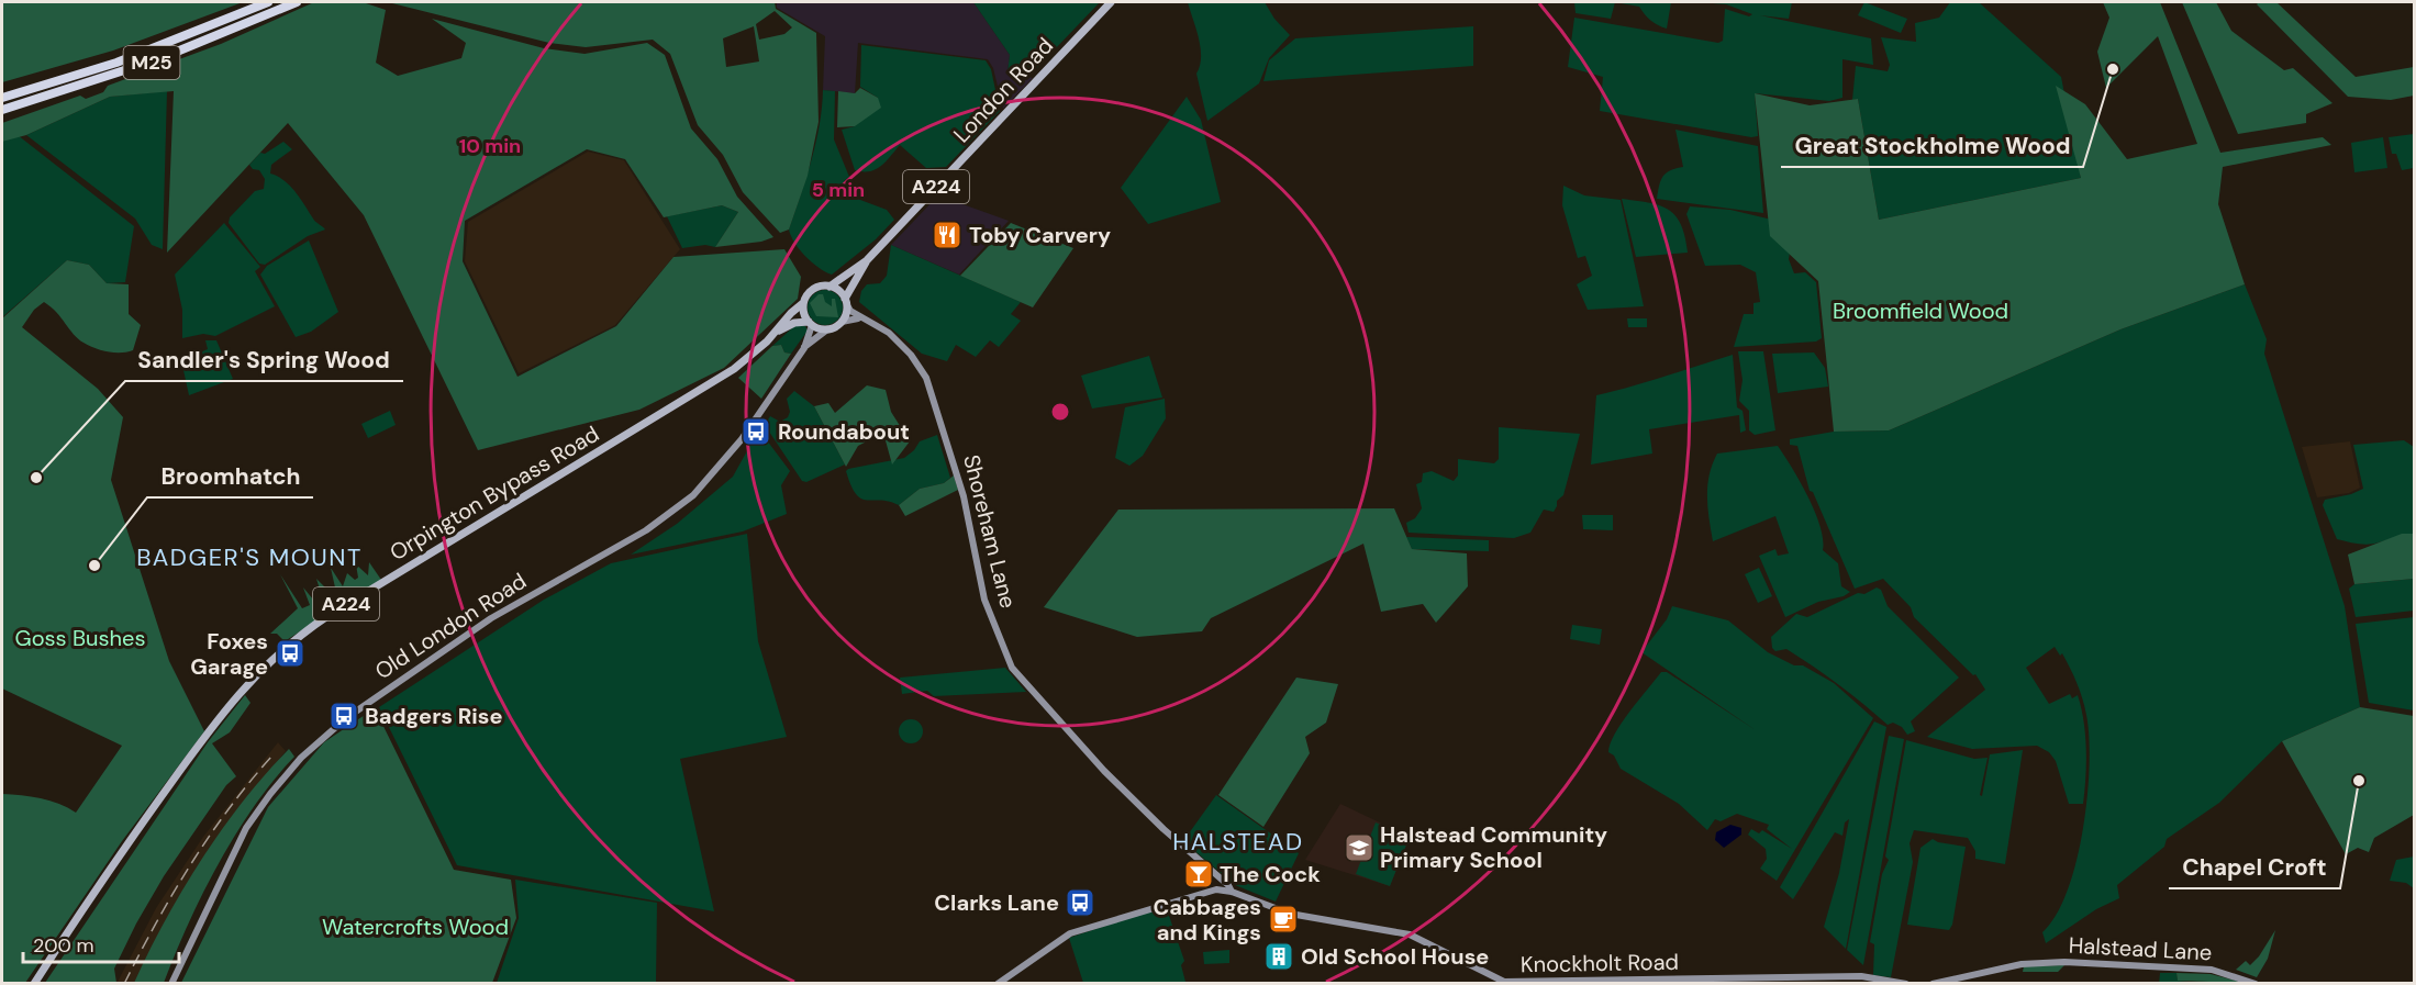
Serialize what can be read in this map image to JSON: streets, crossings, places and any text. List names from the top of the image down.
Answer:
{
  "streets": {
    "highway": ["M25"],
    "main road": ["London Road", "A224", "Orpington Bypass Road"],
    "street": [
      "Shoreham Lane",
      "Old London Road",
      "Halstead Lane",
      "Knockholt Road"
    ]
  },
  "crossings": [
    ["London Road", "Orpington Bypass Road"],
    ["London Road", "Shoreham Lane"],
    ["London Road", "Old London Road"],
    ["Orpington Bypass Road", "Shoreham Lane"],
    ["Orpington Bypass Road", "Old London Road"],
    ["Shoreham Lane", "Old London Road"],
    ["Shoreham Lane", "Knockholt Road"]
  ],
  "districts": ["BADGER'S MOUNT", "HALSTEAD"],
  "parks": ["Broomfield Wood", "Goss Bushes", "Watercrofts Wood"],
  "places": {
    "other": [
      "Great Stockholme Wood",
      "Sandler's Spring Wood",
      "Broomhatch",
      "Chapel Croft"
    ],
    "restaurant": ["Toby Carvery"],
    "bus stop": [
      "Roundabout",
      "Foxes Garage",
      "Badgers Rise",
      "Clarks Lane"
    ],
    "school or university": ["Halstead Community Primary School"],
    "bar": ["The Cock"],
    "cafe": ["Cabbages and Kings"],
    "building": ["Old School House"]
  },
  "scale_bar": "200 m",
  "rings": ["10 min", "5 min"]
}
